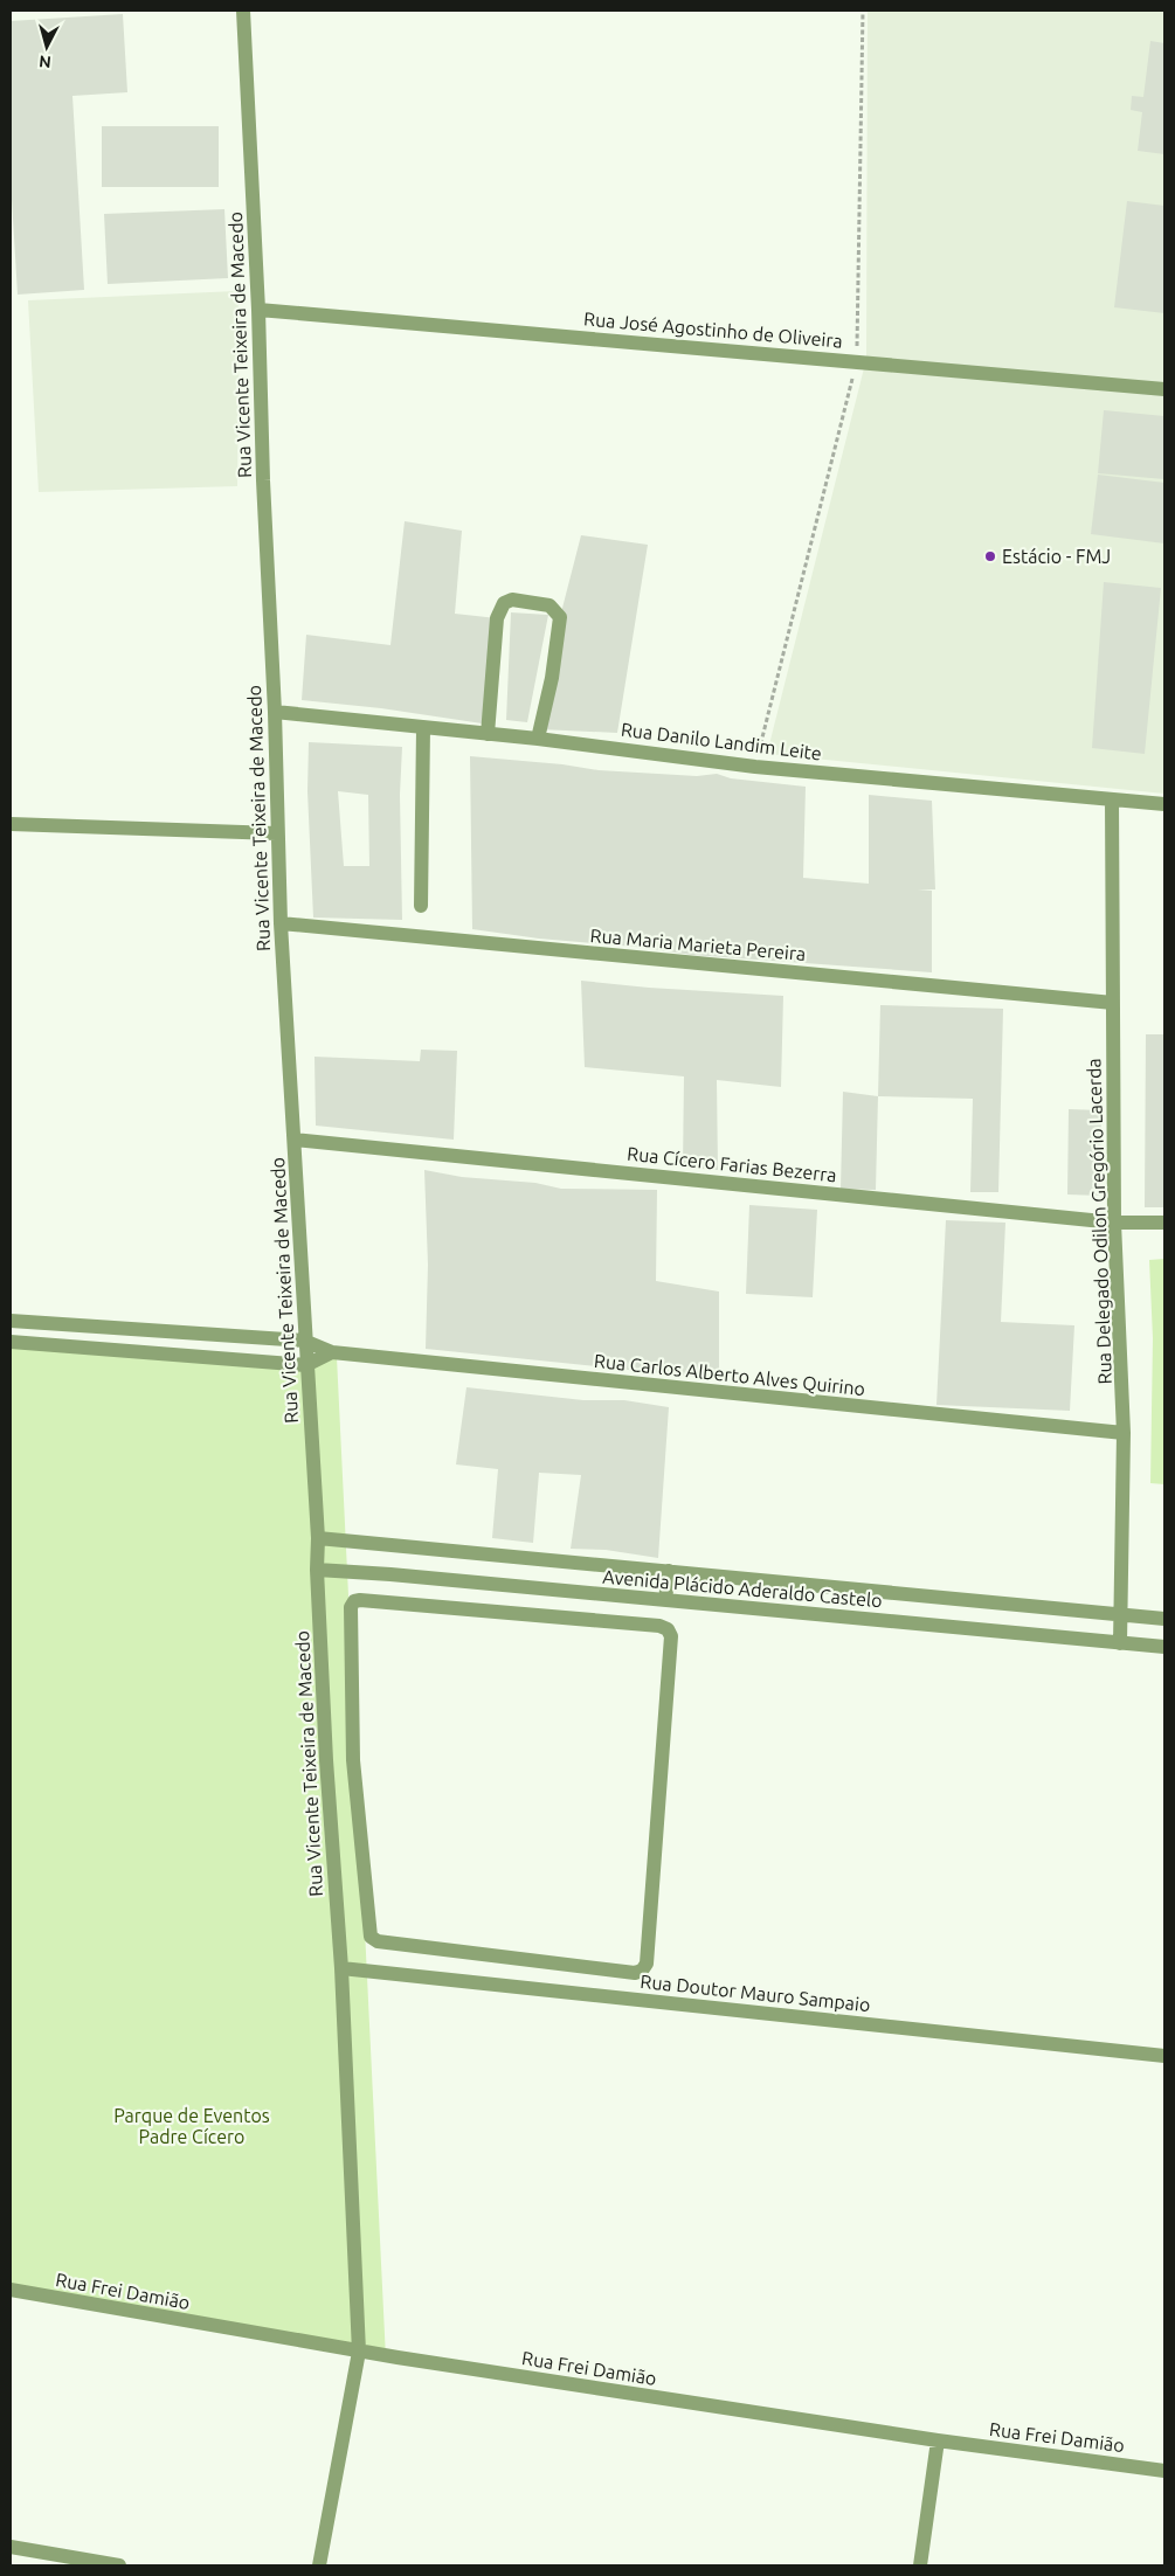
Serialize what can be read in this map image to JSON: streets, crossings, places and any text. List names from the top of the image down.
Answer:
{
  "streets": {
    "street": [
      "Rua José Agostinho de Oliveira",
      "Rua Vicente Teixeira de Macedo",
      "Rua Danilo Landim Leite",
      "Rua Maria Marieta Pereira",
      "Rua Cícero Farias Bezerra",
      "Rua Delegado Odilon Gregório Lacerda",
      "Rua Carlos Alberto Alves Quirino",
      "Avenida Plácido Aderaldo Castelo",
      "Rua Doutor Mauro Sampaio",
      "Rua Frei Damião"
    ]
  },
  "crossings": [
    ["Rua José Agostinho de Oliveira", "Rua Vicente Teixeira de Macedo"],
    ["Rua Vicente Teixeira de Macedo", "Rua Danilo Landim Leite"],
    ["Rua Vicente Teixeira de Macedo", "Rua Maria Marieta Pereira"],
    ["Rua Vicente Teixeira de Macedo", "Rua Cícero Farias Bezerra"],
    ["Rua Vicente Teixeira de Macedo", "Rua Carlos Alberto Alves Quirino"],
    ["Rua Vicente Teixeira de Macedo", "Avenida Plácido Aderaldo Castelo"],
    ["Rua Vicente Teixeira de Macedo", "Rua Doutor Mauro Sampaio"],
    ["Rua Vicente Teixeira de Macedo", "Rua Frei Damião"],
    ["Rua Danilo Landim Leite", "Rua Delegado Odilon Gregório Lacerda"],
    ["Rua Maria Marieta Pereira", "Rua Delegado Odilon Gregório Lacerda"],
    ["Rua Cícero Farias Bezerra", "Rua Delegado Odilon Gregório Lacerda"],
    ["Rua Delegado Odilon Gregório Lacerda", "Rua Carlos Alberto Alves Quirino"],
    ["Rua Delegado Odilon Gregório Lacerda", "Avenida Plácido Aderaldo Castelo"]
  ],
  "parks": ["Parque de Eventos Padre Cícero"],
  "places": ["Estácio - FMJ"],
  "north": "bottom"
}
